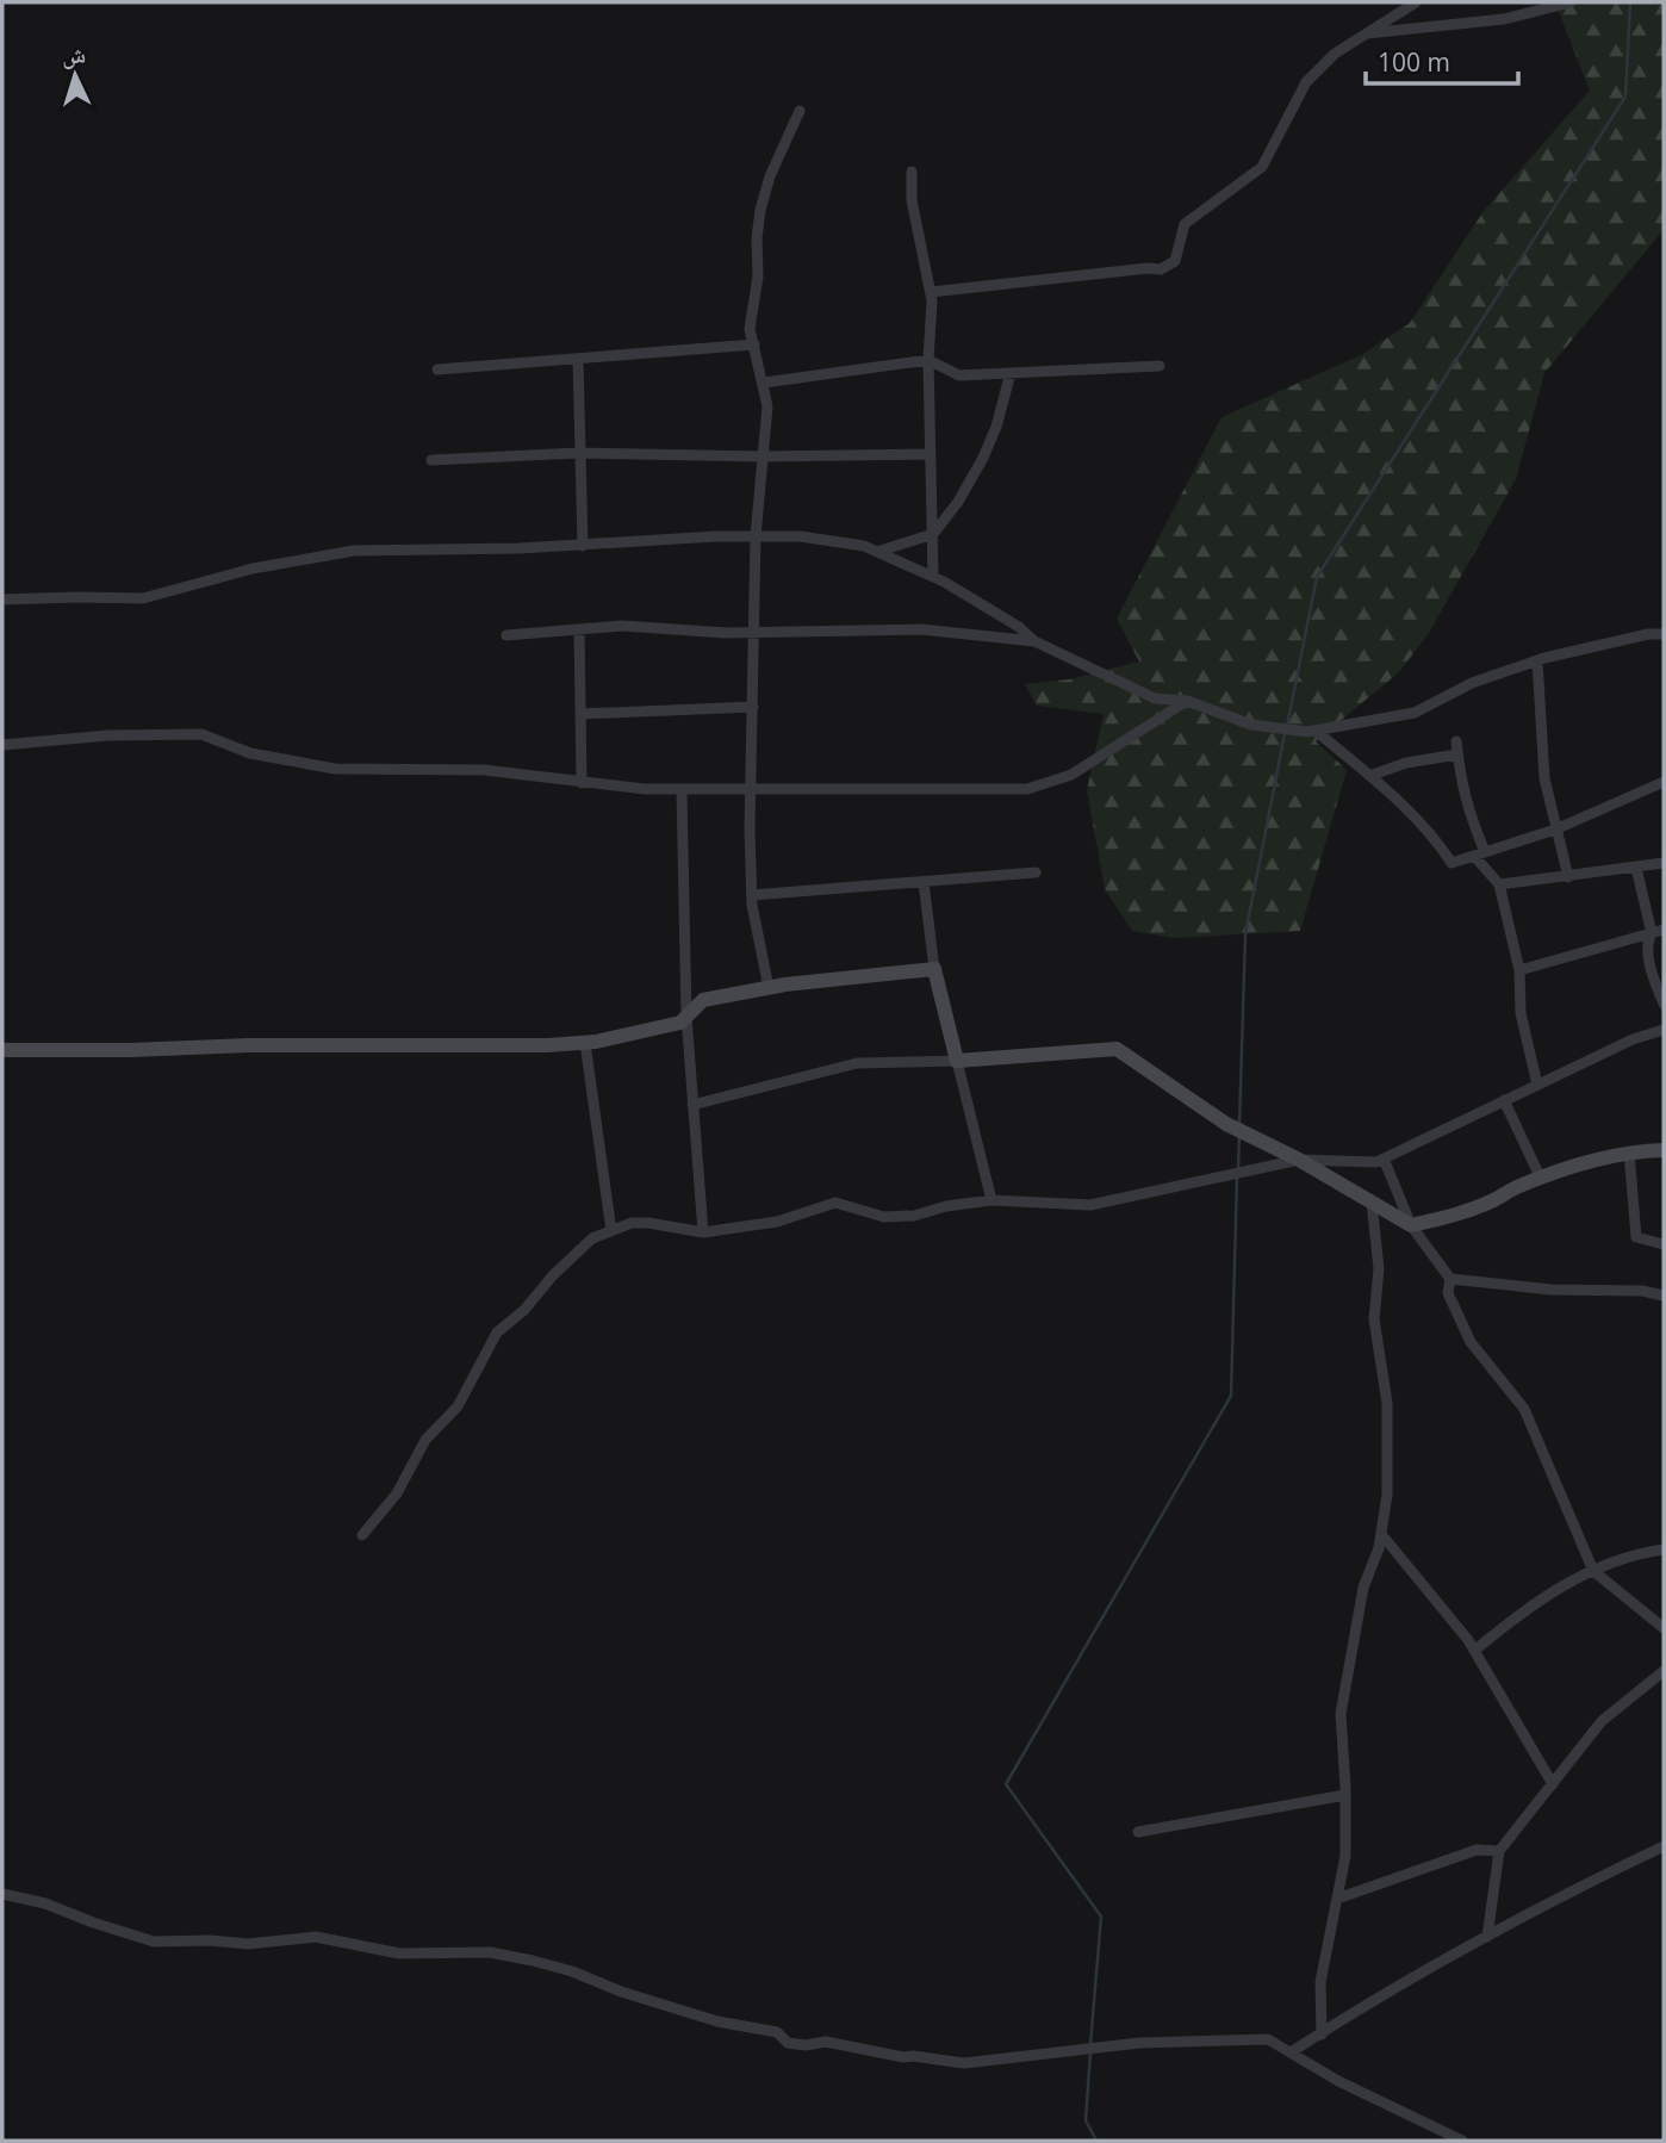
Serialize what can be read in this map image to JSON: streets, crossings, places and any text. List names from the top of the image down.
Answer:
{
  "scale_bar": "100 m",
  "north": "top"
}
